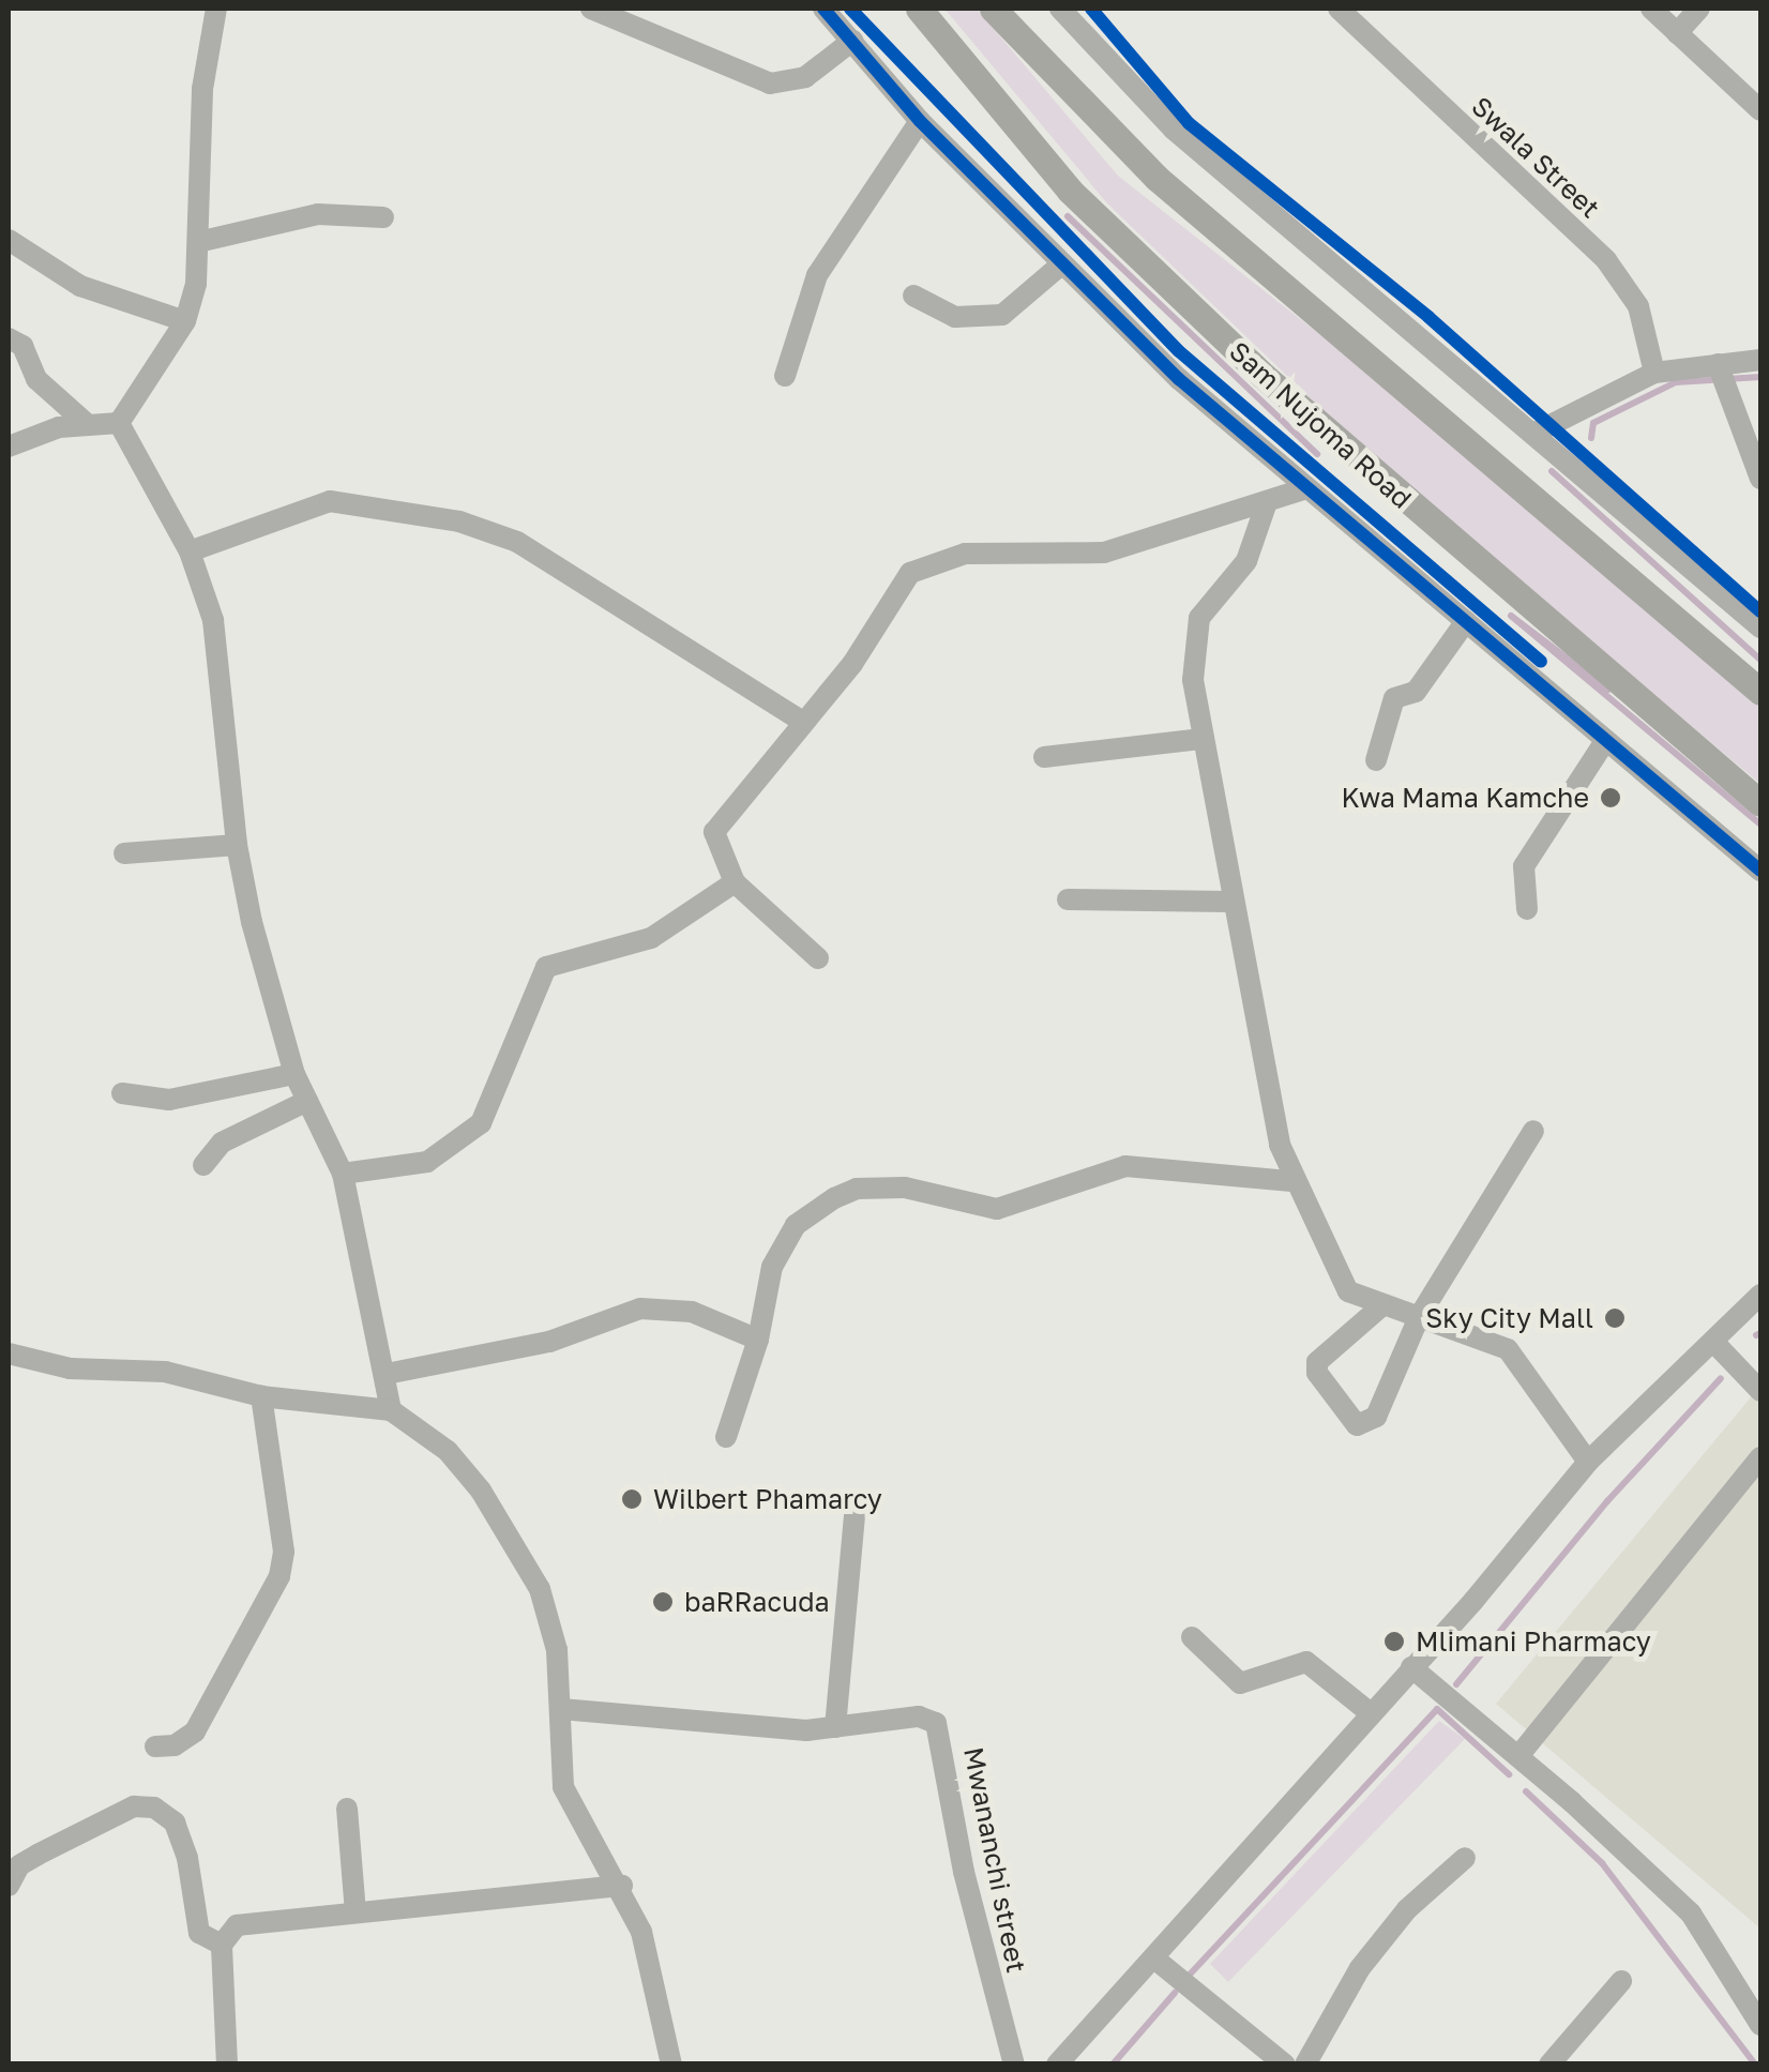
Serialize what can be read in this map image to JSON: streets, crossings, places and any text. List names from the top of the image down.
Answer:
{
  "streets": {
    "main road": ["Sam Nujoma Road"],
    "street": ["Swala Street", "Mwananchi street"]
  },
  "places": [
    "Kwa Mama Kamche",
    "Sky City Mall",
    "Wilbert Phamarcy",
    "baRRacuda",
    "Mlimani Pharmacy"
  ]
}
